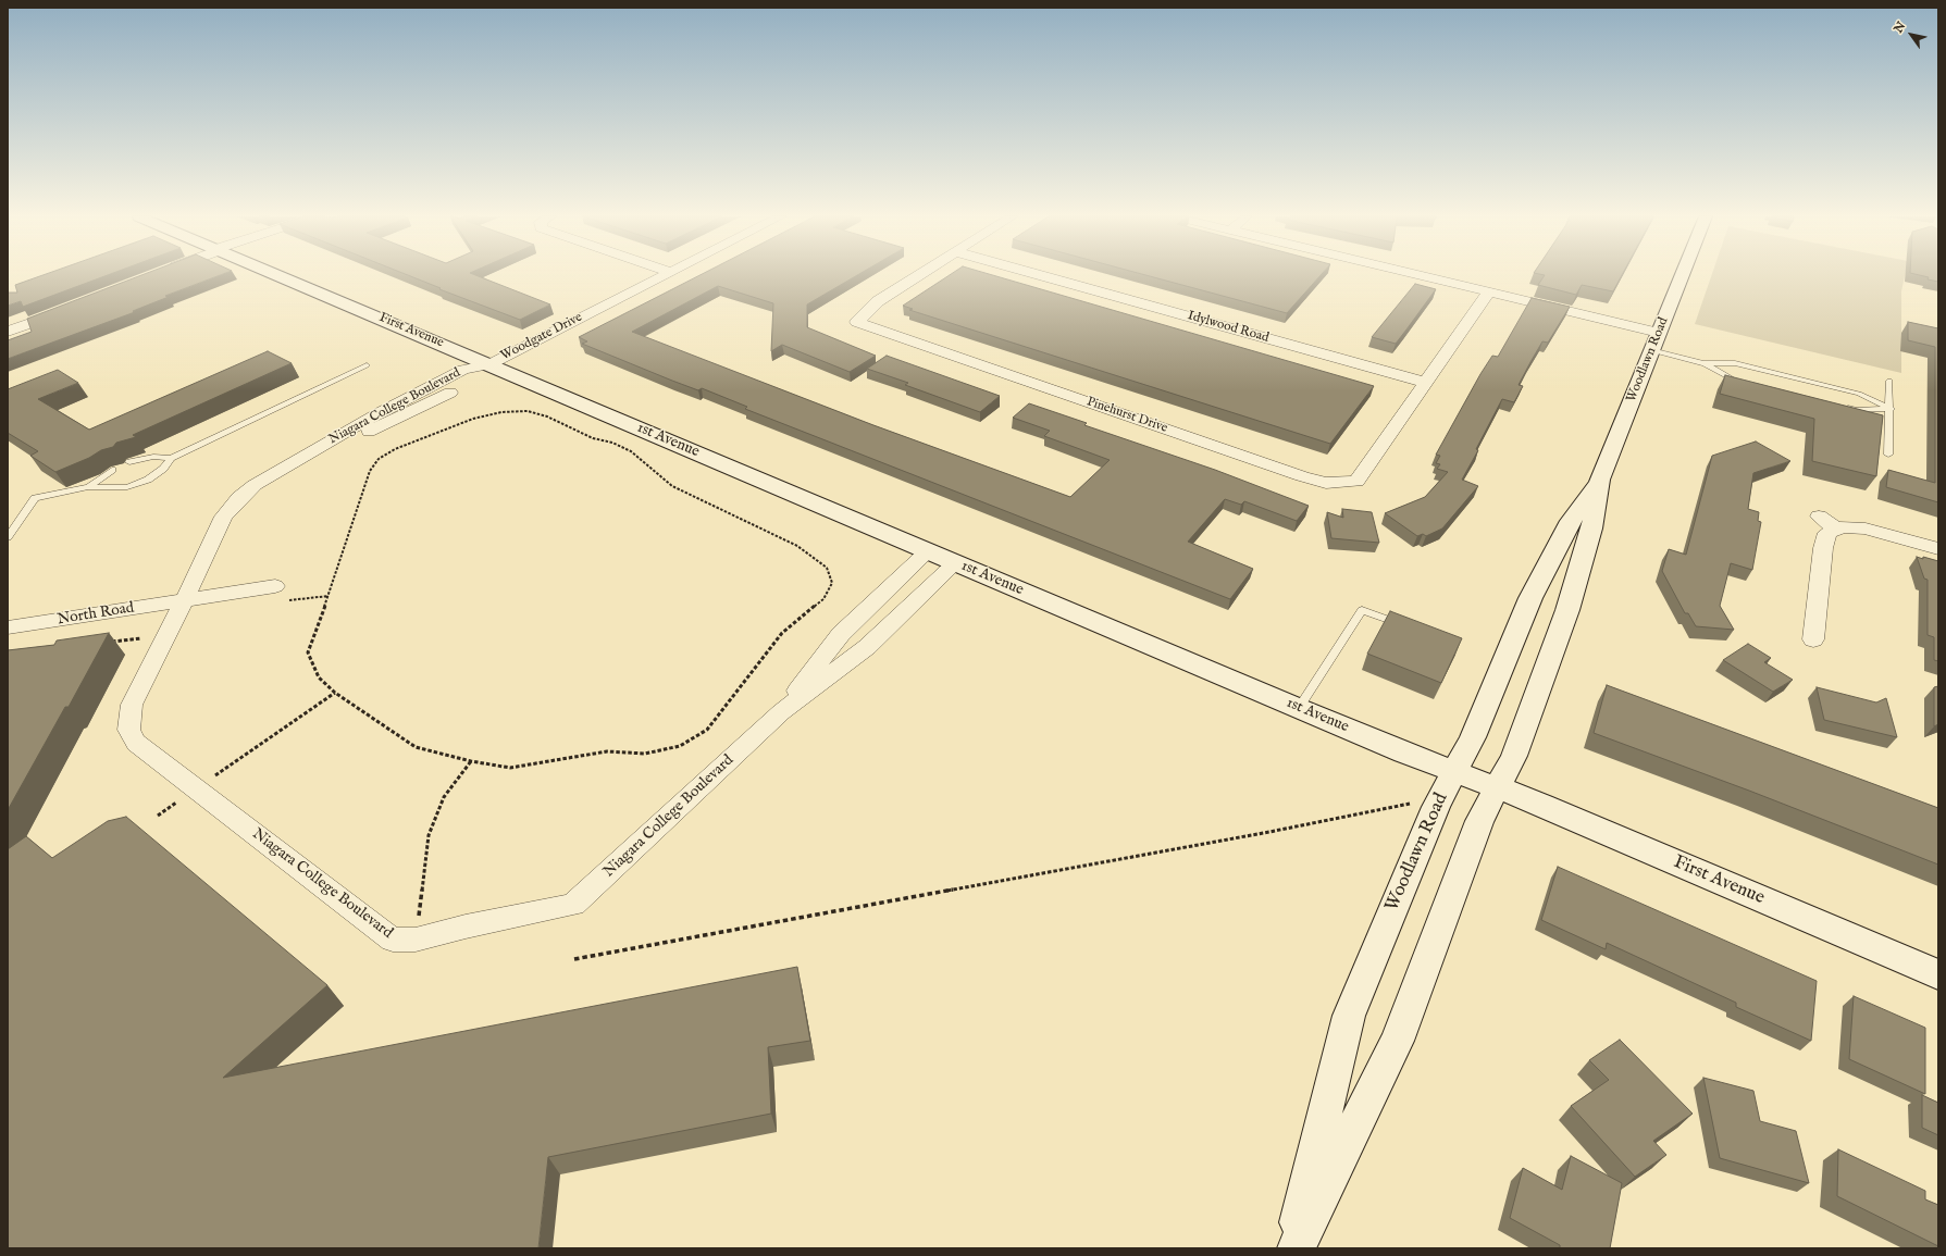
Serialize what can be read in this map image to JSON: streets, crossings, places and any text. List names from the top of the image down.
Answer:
{
  "streets": {
    "main road": ["First Avenue", "Woodlawn Road", "1st Avenue"],
    "street": [
      "Idylwood Road",
      "Woodgate Drive",
      "Niagara College Boulevard",
      "Pinehurst Drive",
      "North Road"
    ]
  },
  "crossings": [
    ["Idylwood Road", "Pinehurst Drive"],
    ["First Avenue", "Woodgate Drive"],
    ["First Avenue", "Woodlawn Road"],
    ["First Avenue", "Niagara College Boulevard"],
    ["First Avenue", "1st Avenue"],
    ["Woodgate Drive", "Niagara College Boulevard"],
    ["Woodgate Drive", "1st Avenue"],
    ["Woodlawn Road", "1st Avenue"],
    ["Niagara College Boulevard", "1st Avenue"],
    ["Niagara College Boulevard", "North Road"]
  ],
  "north": "top left"
}
